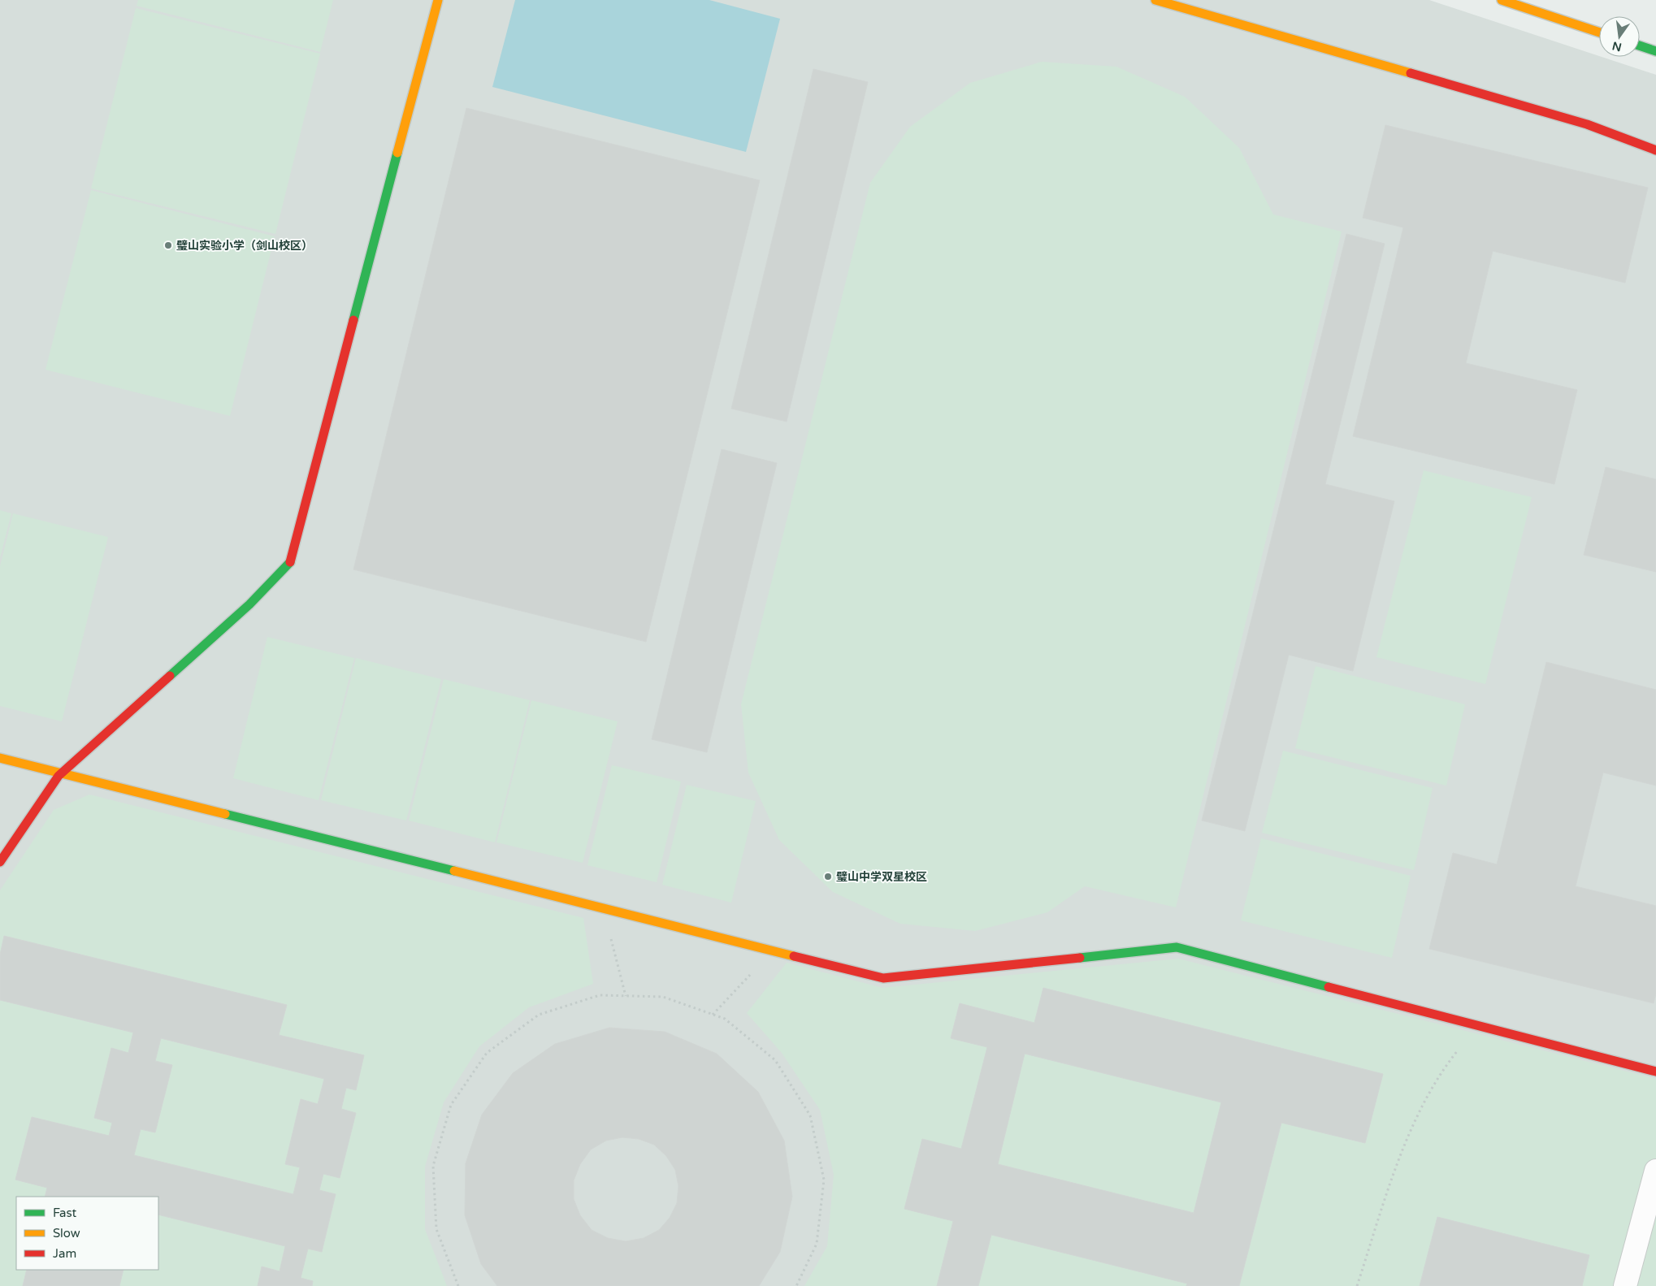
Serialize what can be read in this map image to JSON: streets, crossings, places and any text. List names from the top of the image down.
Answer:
{
  "places": ["璧山实验小学（剑山校区）", "璧山中学双星校区"],
  "legend": ["Fast", "Slow", "Jam"],
  "north": "bottom"
}
